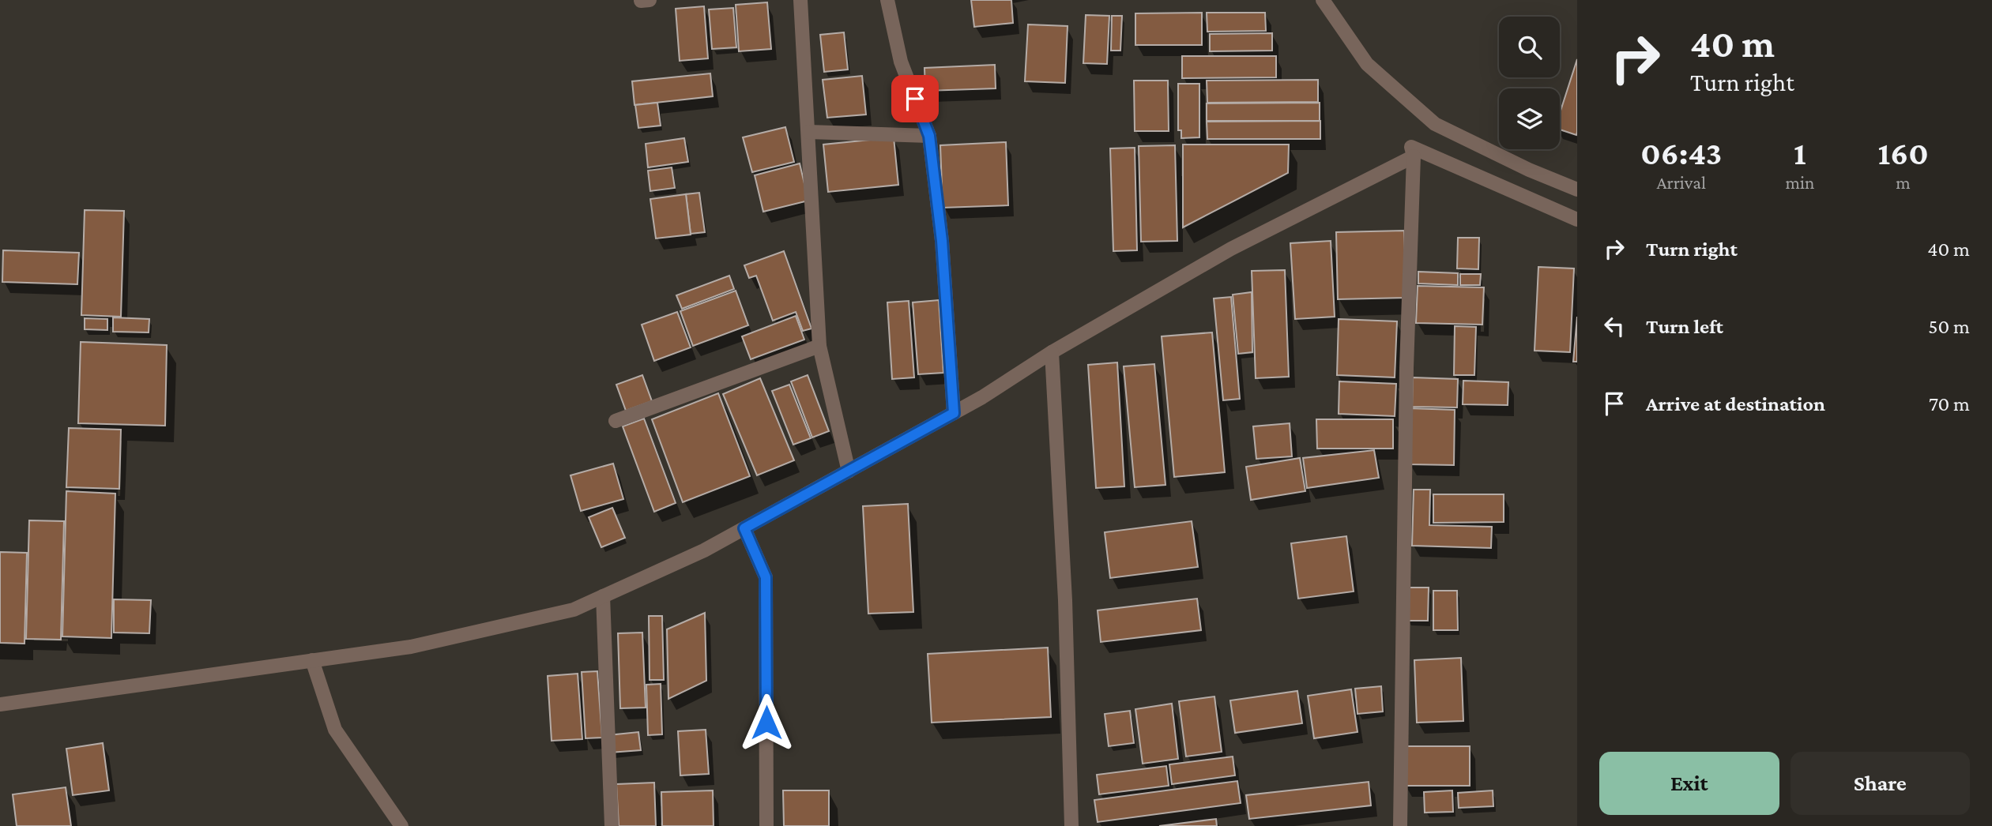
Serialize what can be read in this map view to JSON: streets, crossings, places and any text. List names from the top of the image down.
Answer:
{
  "page": {
    "turn": ["40 m", "Turn right"],
    "eta": [
      "06:43",
      "Arrival",
      "1",
      "min",
      "160",
      "m"
    ],
    "list": [
      {
        "name": "Turn right",
        "value": "40 m"
      },
      {
        "name": "Turn left",
        "value": "50 m"
      },
      {
        "name": "Arrive at destination",
        "value": "70 m"
      }
    ],
    "buttons": ["Exit", "Share"]
  }
}
